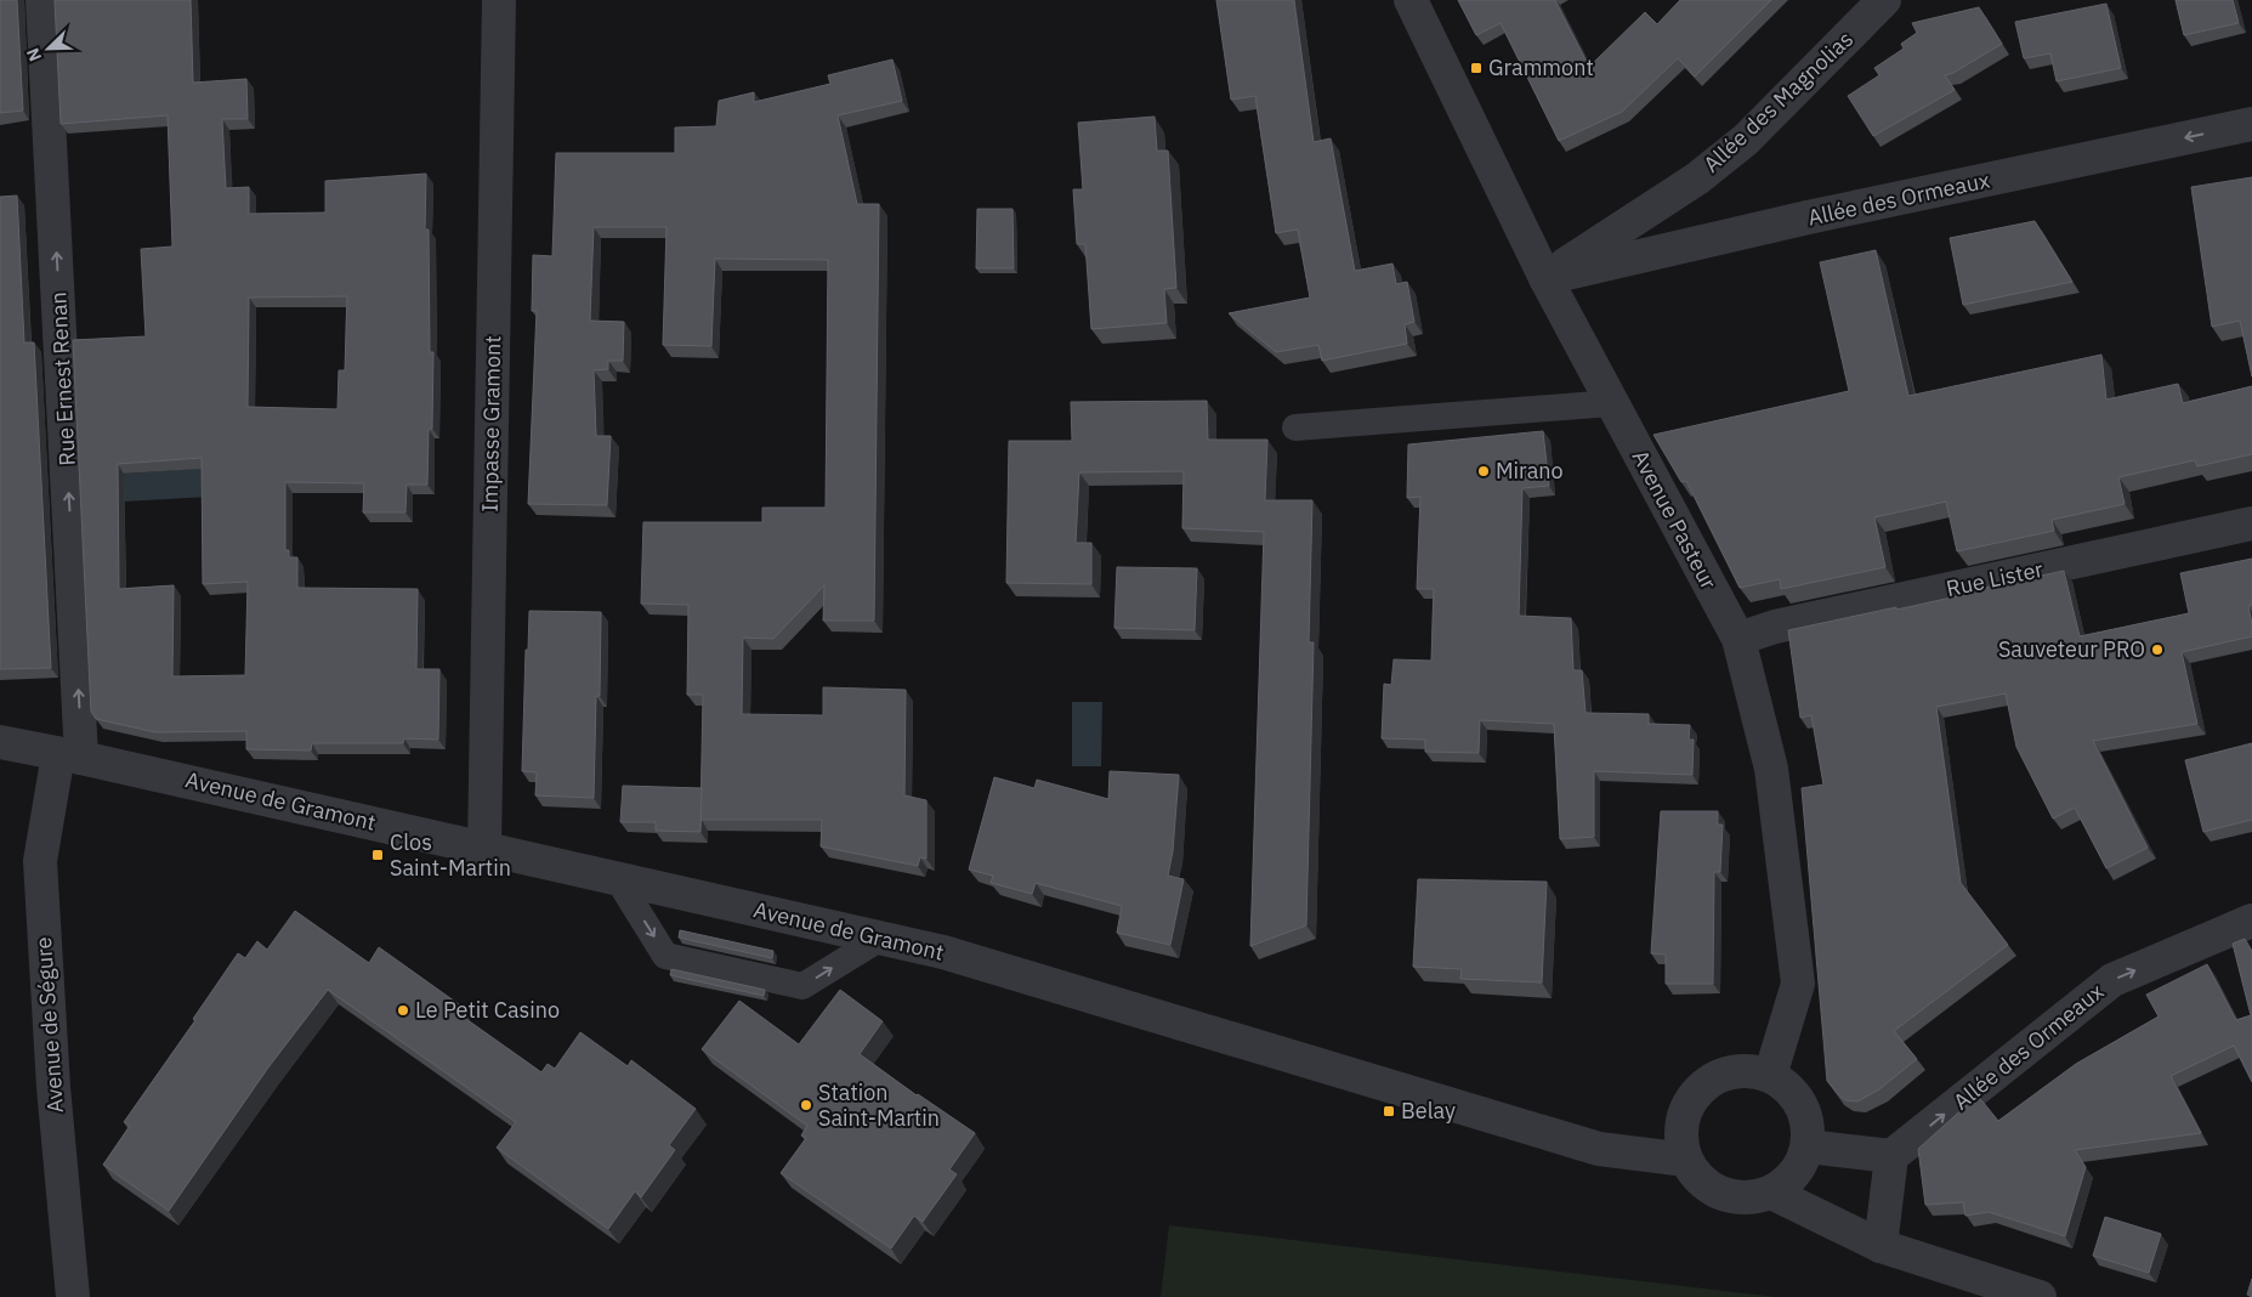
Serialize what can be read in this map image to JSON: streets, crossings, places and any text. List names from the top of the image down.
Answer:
{
  "streets": {
    "street": [
      "Allée des Magnolias",
      "Allée des Ormeaux",
      "Rue Ernest Renan",
      "Impasse Gramont",
      "Avenue Pasteur",
      "Rue Lister",
      "Avenue de Gramont",
      "Avenue de Ségure"
    ]
  },
  "crossings": [
    ["Allée des Magnolias", "Allée des Ormeaux"],
    ["Allée des Magnolias", "Avenue Pasteur"],
    ["Allée des Ormeaux", "Avenue Pasteur"],
    ["Rue Ernest Renan", "Avenue de Gramont"],
    ["Rue Ernest Renan", "Avenue de Ségure"],
    ["Impasse Gramont", "Avenue de Gramont"],
    ["Avenue Pasteur", "Rue Lister"],
    ["Avenue Pasteur", "Avenue de Gramont"],
    ["Avenue de Gramont", "Avenue de Ségure"]
  ],
  "one_way": ["Rue Ernest Renan"],
  "places": {
    "transit": ["Grammont", "Clos Saint-Martin", "Belay"],
    "other": [
      "Mirano",
      "Sauveteur PRO",
      "Le Petit Casino",
      "Station Saint-Martin"
    ]
  },
  "north": "bottom left"
}
